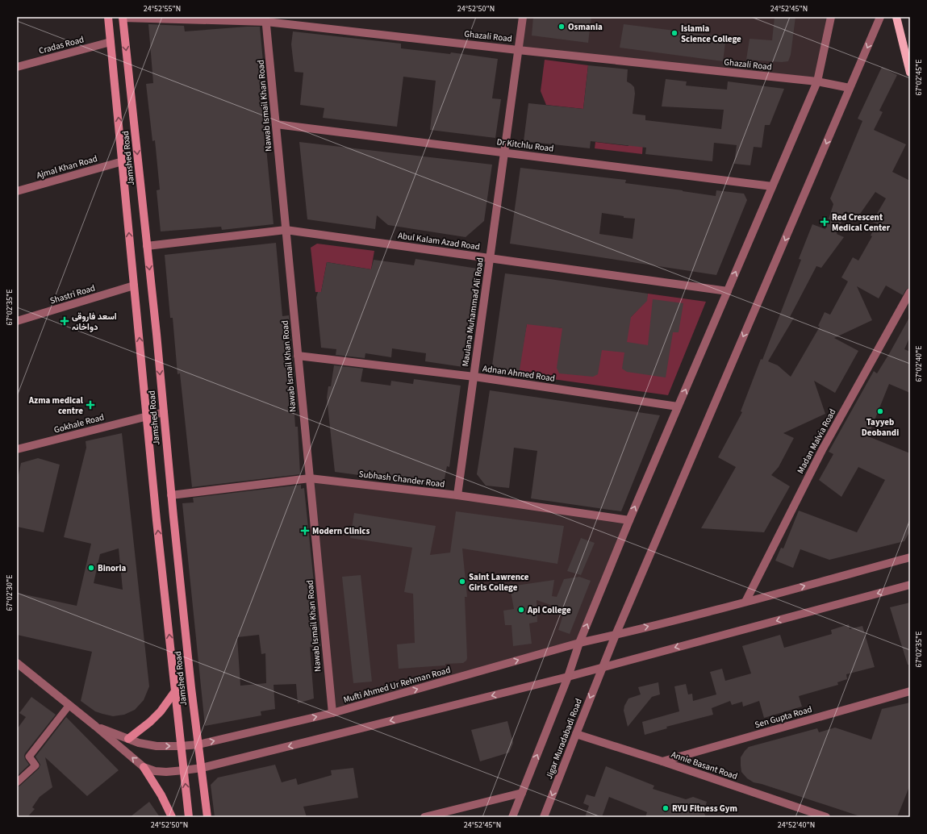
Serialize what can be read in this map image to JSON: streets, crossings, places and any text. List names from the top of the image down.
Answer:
{
  "streets": {
    "main road": ["Jamshed Road"],
    "street": [
      "Ghazali Road",
      "Cradas Road",
      "Nawab Ismail Khan Road",
      "Dr Kitchlu Road",
      "Ajmal Khan Road",
      "Abul Kalam Azad Road",
      "Shastri Road",
      "Maulana Muhammad Ali Road",
      "Adnan Ahmed Road",
      "Gokhale Road",
      "Madan Malvia Road",
      "Subhash Chander Road",
      "Mufti Ahmed Ur Rehman Road",
      "Sen Gupta Road",
      "Jigar Muradabadi Road",
      "Annie Basant Road"
    ]
  },
  "crossings": [
    ["Ghazali Road", "Nawab Ismail Khan Road"],
    ["Ghazali Road", "Jamshed Road"],
    ["Ghazali Road", "Maulana Muhammad Ali Road"],
    ["Ghazali Road", "Jigar Muradabadi Road"],
    ["Cradas Road", "Jamshed Road"],
    ["Nawab Ismail Khan Road", "Dr Kitchlu Road"],
    ["Nawab Ismail Khan Road", "Abul Kalam Azad Road"],
    ["Nawab Ismail Khan Road", "Adnan Ahmed Road"],
    ["Nawab Ismail Khan Road", "Subhash Chander Road"],
    ["Nawab Ismail Khan Road", "Mufti Ahmed Ur Rehman Road"],
    ["Dr Kitchlu Road", "Maulana Muhammad Ali Road"],
    ["Dr Kitchlu Road", "Jigar Muradabadi Road"],
    ["Jamshed Road", "Ajmal Khan Road"],
    ["Jamshed Road", "Abul Kalam Azad Road"],
    ["Jamshed Road", "Shastri Road"],
    ["Jamshed Road", "Gokhale Road"],
    ["Jamshed Road", "Subhash Chander Road"],
    ["Jamshed Road", "Mufti Ahmed Ur Rehman Road"],
    ["Abul Kalam Azad Road", "Maulana Muhammad Ali Road"],
    ["Abul Kalam Azad Road", "Jigar Muradabadi Road"],
    ["Maulana Muhammad Ali Road", "Adnan Ahmed Road"],
    ["Maulana Muhammad Ali Road", "Subhash Chander Road"],
    ["Adnan Ahmed Road", "Jigar Muradabadi Road"],
    ["Madan Malvia Road", "Mufti Ahmed Ur Rehman Road"],
    ["Subhash Chander Road", "Jigar Muradabadi Road"],
    ["Mufti Ahmed Ur Rehman Road", "Jigar Muradabadi Road"],
    ["Sen Gupta Road", "Annie Basant Road"],
    ["Jigar Muradabadi Road", "Annie Basant Road"]
  ],
  "places": {
    "other": [
      "Osmania",
      "Islamia Science College",
      "Tayyeb Deobandi",
      "Binoria",
      "Saint Lawrence Girls College",
      "Api College",
      "RYU Fitness Gym"
    ],
    "health": [
      "Red Crescent Medical Center",
      "اسعد فاروقی دواخانہ",
      "Azma medical centre",
      "Modern Clinics"
    ]
  },
  "coordinates": [
    "24°52'55\"N",
    "24°52'50\"N",
    "24°52'45\"N",
    "67°02'45\"E",
    "67°02'35\"E",
    "67°02'40\"E",
    "67°02'30\"E",
    "24°52'40\"N"
  ]
}
